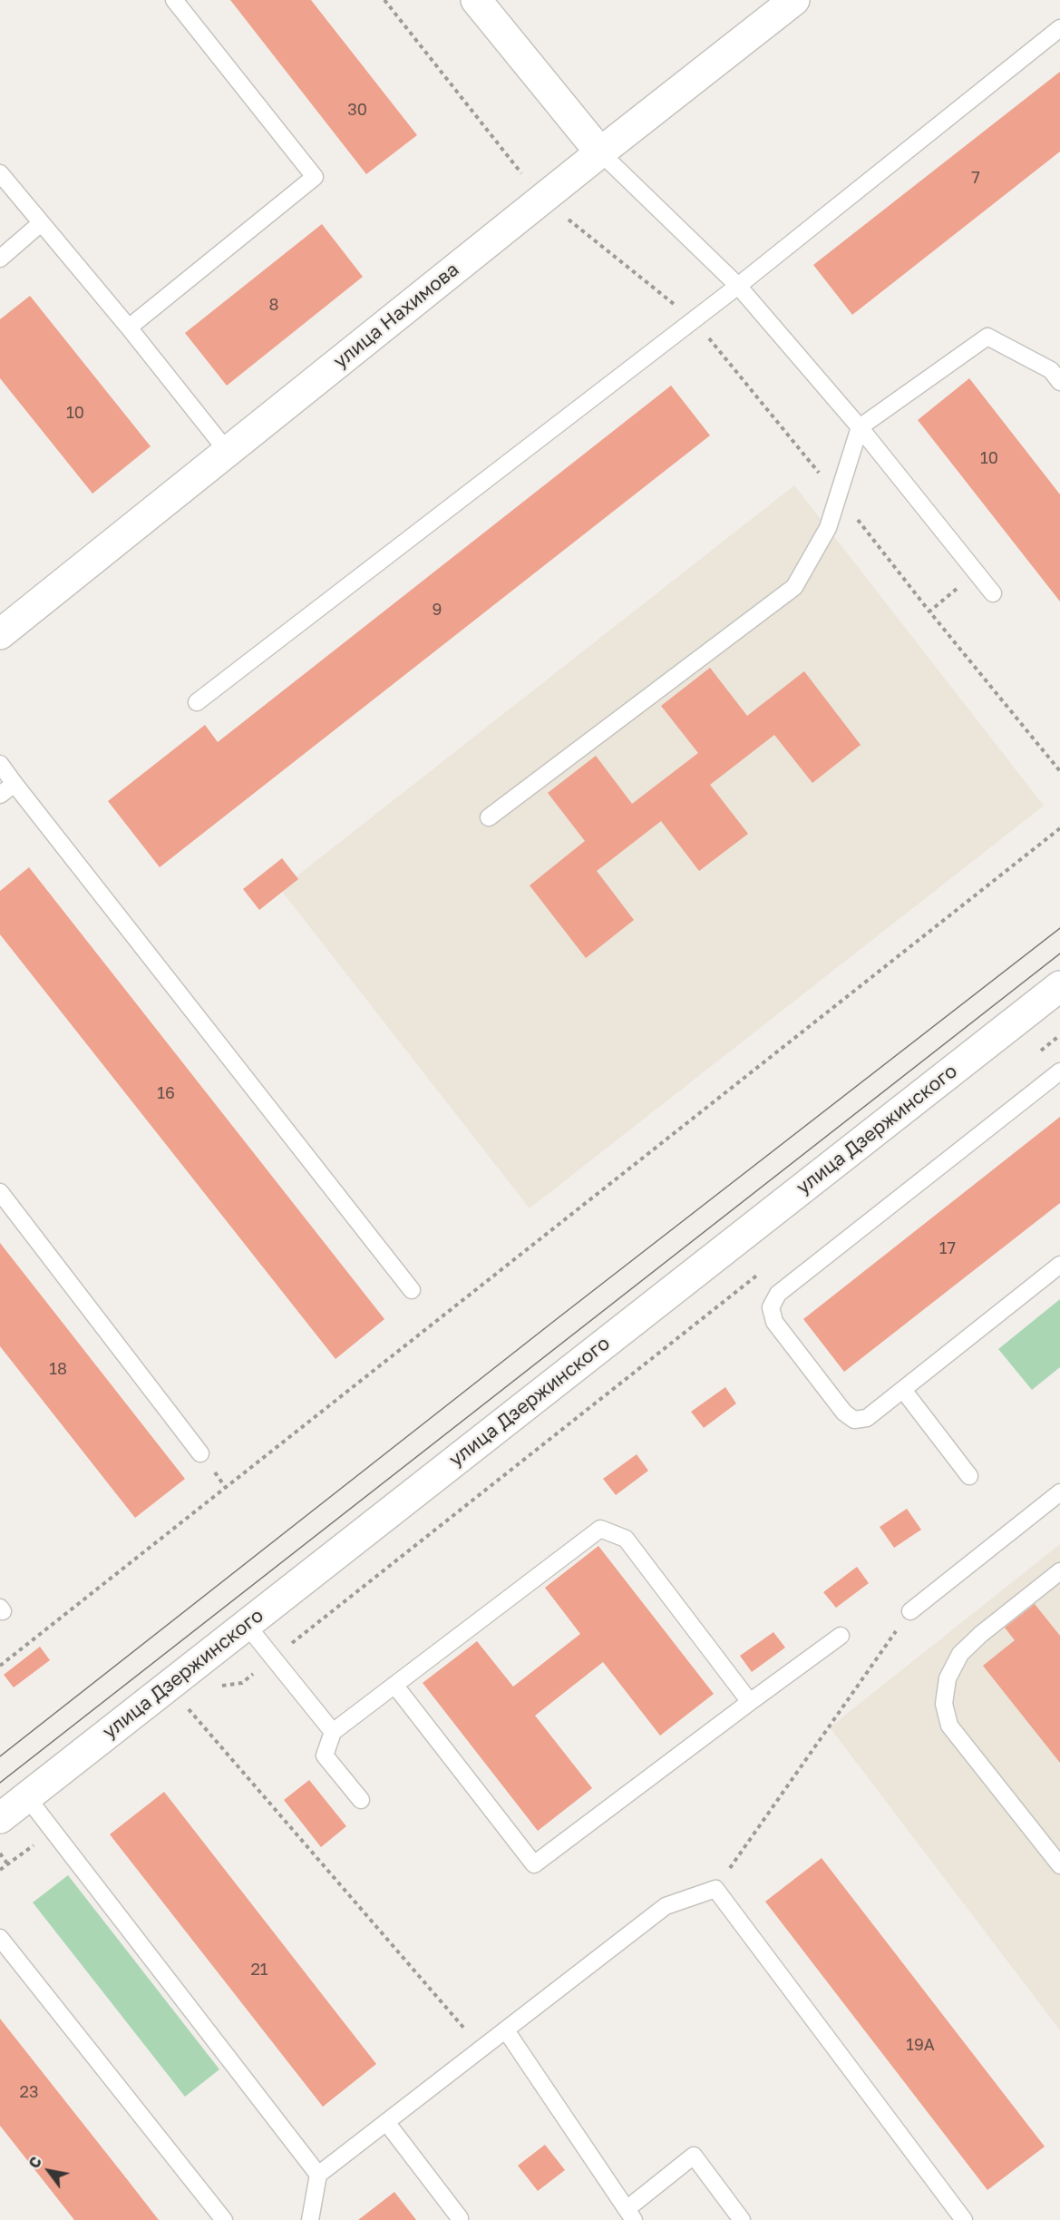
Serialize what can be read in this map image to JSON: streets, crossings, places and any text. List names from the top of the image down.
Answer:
{
  "streets": {
    "main road": ["улица Нахимова", "улица Дзержинского"]
  },
  "house_numbers": [
    "30",
    "7",
    "8",
    "10",
    "10",
    "9",
    "16",
    "17",
    "18",
    "21",
    "19А",
    "23"
  ],
  "north": "top left"
}
